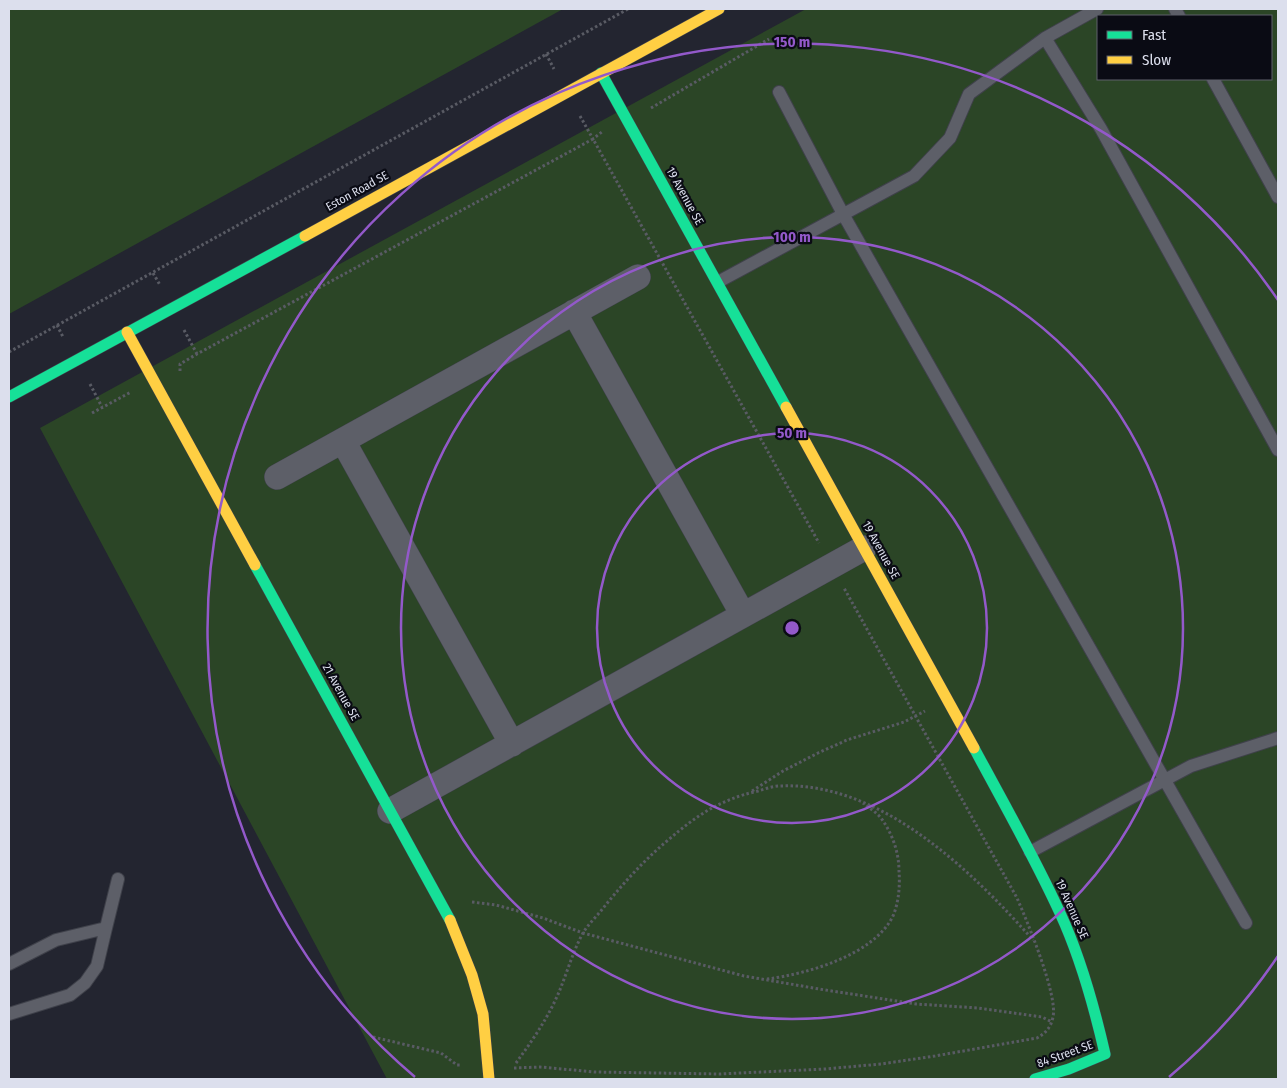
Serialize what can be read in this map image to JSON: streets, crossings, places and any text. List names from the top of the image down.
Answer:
{
  "streets": {
    "street": [
      "Eston Road SE",
      "19 Avenue SE",
      "21 Avenue SE",
      "84 Street SE"
    ]
  },
  "crossings": [
    ["Eston Road SE", "19 Avenue SE"],
    ["Eston Road SE", "21 Avenue SE"],
    ["19 Avenue SE", "84 Street SE"]
  ],
  "legend": ["Fast", "Slow"],
  "rings": ["150 m", "100 m", "50 m"]
}
